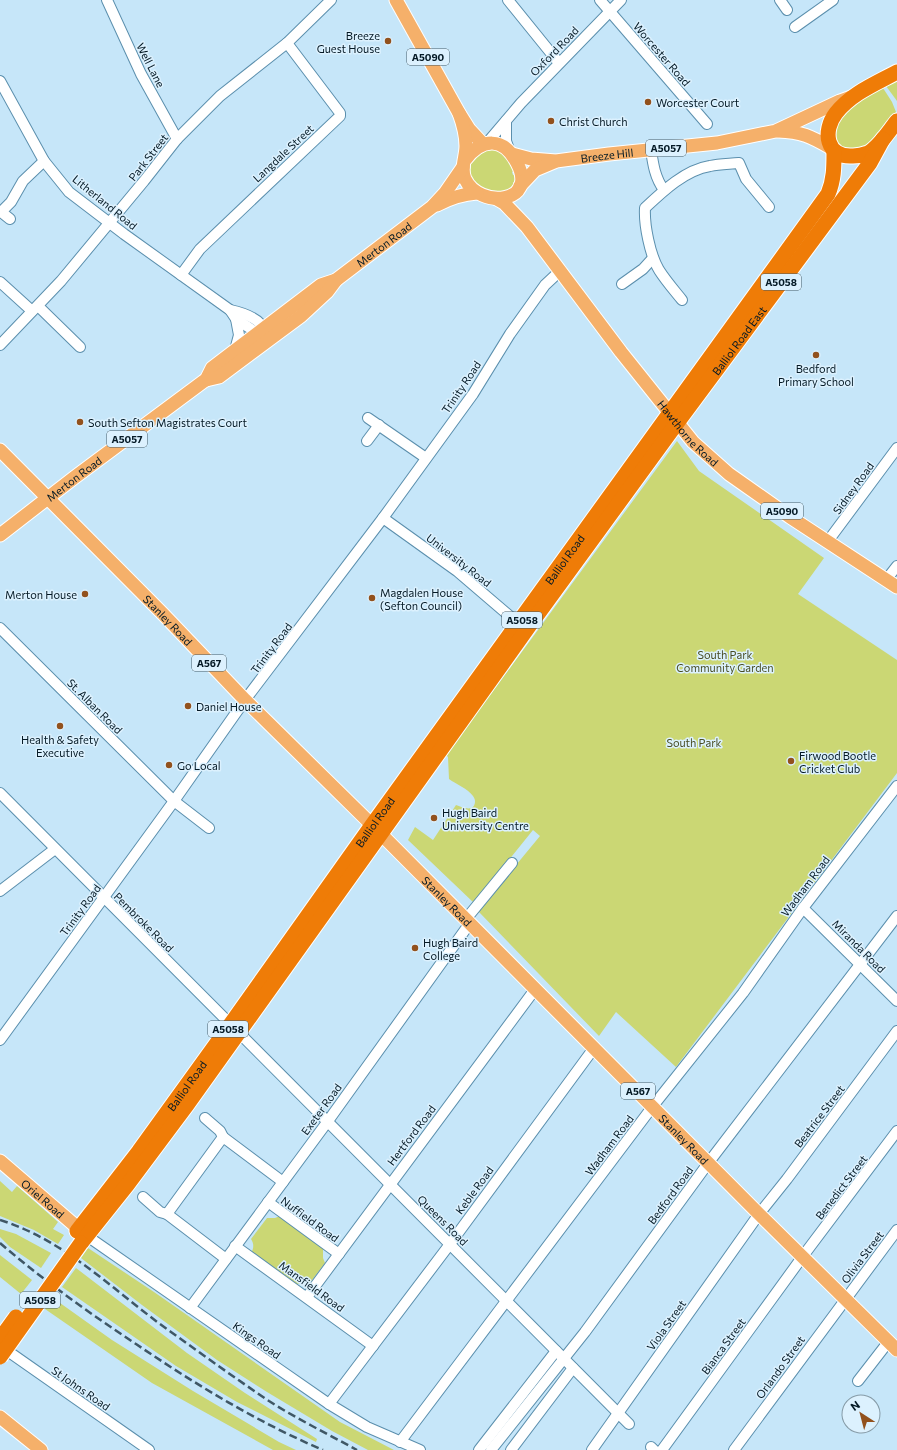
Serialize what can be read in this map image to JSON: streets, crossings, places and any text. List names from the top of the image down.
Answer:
{
  "streets": {
    "highway": [
      "Breeze Hill",
      "A5058",
      "Balliol Road East",
      "Balliol Road"
    ],
    "main road": [
      "A5090",
      "A5057",
      "Merton Road",
      "Hawthorne Road",
      "Stanley Road",
      "A567",
      "Oriel Road"
    ],
    "street": [
      "Oxford Road",
      "Worcester Road",
      "Well Lane",
      "Langdale Street",
      "Park Street",
      "Litherland Road",
      "Trinity Road",
      "Sidney Road",
      "University Road",
      "St. Alban Road",
      "Wadham Road",
      "Pembroke Road",
      "Miranda Road",
      "Exeter Road",
      "Beatrice Street",
      "Hertford Road",
      "Benedict Street",
      "Keble Road",
      "Bedford Road",
      "Nuffield Road",
      "Queens Road",
      "Olivia Street",
      "Mansfield Road",
      "Viola Street",
      "Kings Road",
      "Bianca Street",
      "Orlando Street",
      "St Johns Road"
    ]
  },
  "crossings": [
    ["Oxford Road", "Worcester Road"],
    ["Oxford Road", "A5090"],
    ["Oxford Road", "Breeze Hill"],
    ["Oxford Road", "Merton Road"],
    ["Oxford Road", "Hawthorne Road"],
    ["A5090", "Breeze Hill"],
    ["A5090", "Merton Road"],
    ["A5090", "Hawthorne Road"],
    ["Well Lane", "Park Street"],
    ["Langdale Street", "Park Street"],
    ["Langdale Street", "Litherland Road"],
    ["Breeze Hill", "Merton Road"],
    ["Breeze Hill", "Balliol Road East"],
    ["Breeze Hill", "Hawthorne Road"],
    ["Park Street", "Litherland Road"],
    ["Litherland Road", "Merton Road"],
    ["Merton Road", "Hawthorne Road"],
    ["Merton Road", "Stanley Road"],
    ["A5058", "Balliol Road"],
    ["A5058", "Oriel Road"],
    ["A5058", "Kings Road"],
    ["Balliol Road East", "Hawthorne Road"],
    ["Balliol Road East", "Balliol Road"],
    ["Trinity Road", "Hawthorne Road"],
    ["Trinity Road", "University Road"],
    ["Trinity Road", "Stanley Road"],
    ["Trinity Road", "St. Alban Road"],
    ["Trinity Road", "Pembroke Road"],
    ["Hawthorne Road", "Sidney Road"],
    ["Hawthorne Road", "Balliol Road"],
    ["University Road", "Balliol Road"],
    ["Balliol Road", "Stanley Road"],
    ["Balliol Road", "Pembroke Road"],
    ["Balliol Road", "Oriel Road"],
    ["Balliol Road", "Queens Road"],
    ["Balliol Road", "Kings Road"],
    ["Stanley Road", "Wadham Road"],
    ["Stanley Road", "Exeter Road"],
    ["Stanley Road", "Beatrice Street"],
    ["Stanley Road", "Hertford Road"],
    ["Stanley Road", "Benedict Street"],
    ["Stanley Road", "Keble Road"],
    ["Stanley Road", "Bedford Road"],
    ["Stanley Road", "Olivia Street"],
    ["Stanley Road", "Viola Street"],
    ["Stanley Road", "Bianca Street"],
    ["Stanley Road", "Orlando Street"],
    ["Wadham Road", "Miranda Road"],
    ["Wadham Road", "Queens Road"],
    ["Wadham Road", "Kings Road"],
    ["Pembroke Road", "Queens Road"],
    ["Miranda Road", "Bedford Road"],
    ["Exeter Road", "Nuffield Road"],
    ["Exeter Road", "Queens Road"],
    ["Exeter Road", "Mansfield Road"],
    ["Exeter Road", "Kings Road"],
    ["Beatrice Street", "Viola Street"],
    ["Hertford Road", "Nuffield Road"],
    ["Hertford Road", "Queens Road"],
    ["Hertford Road", "Mansfield Road"],
    ["Benedict Street", "Bianca Street"],
    ["Keble Road", "Queens Road"],
    ["Keble Road", "Mansfield Road"],
    ["Keble Road", "Kings Road"],
    ["Bedford Road", "Queens Road"],
    ["Oriel Road", "Kings Road"],
    ["Queens Road", "Viola Street"],
    ["Olivia Street", "Orlando Street"]
  ],
  "parks": ["South Park Community Garden", "South Park"],
  "places": [
    "Breeze Guest House",
    "Worcester Court",
    "Christ Church",
    "Bedford Primary School",
    "South Sefton Magistrates Court",
    "Merton House",
    "Magdalen House (Sefton Council)",
    "Daniel House",
    "Health & Safety Executive",
    "Firwood Bootle Cricket Club",
    "Go Local",
    "Hugh Baird University Centre",
    "Hugh Baird College"
  ],
  "north": "top left"
}
